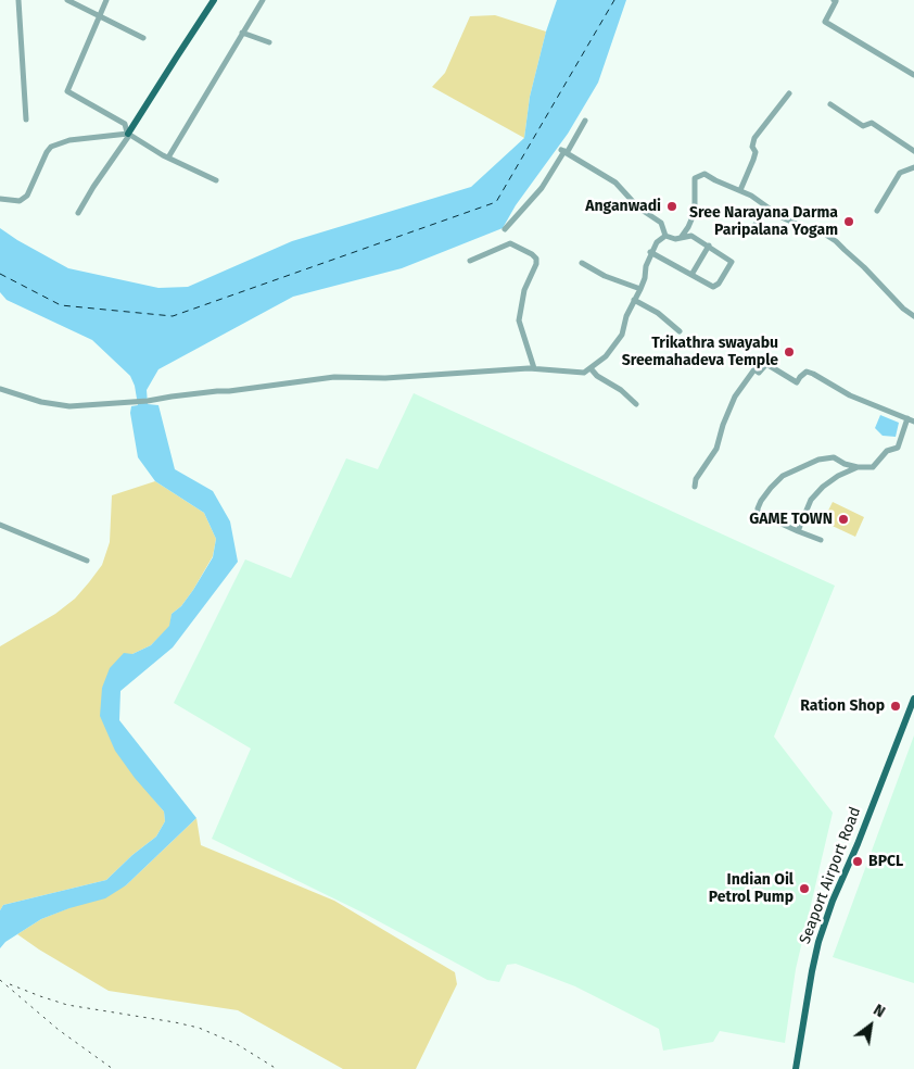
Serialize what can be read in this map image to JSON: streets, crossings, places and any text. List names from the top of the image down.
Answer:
{
  "streets": {
    "main road": ["Seaport Airport Road"]
  },
  "places": [
    "Anganwadi",
    "Sree Narayana Darma Paripalana Yogam",
    "Trikathra swayabu Sreemahadeva Temple",
    "GAME TOWN",
    "Ration Shop",
    "BPCL",
    "Indian Oil Petrol Pump"
  ],
  "north": "top right"
}
